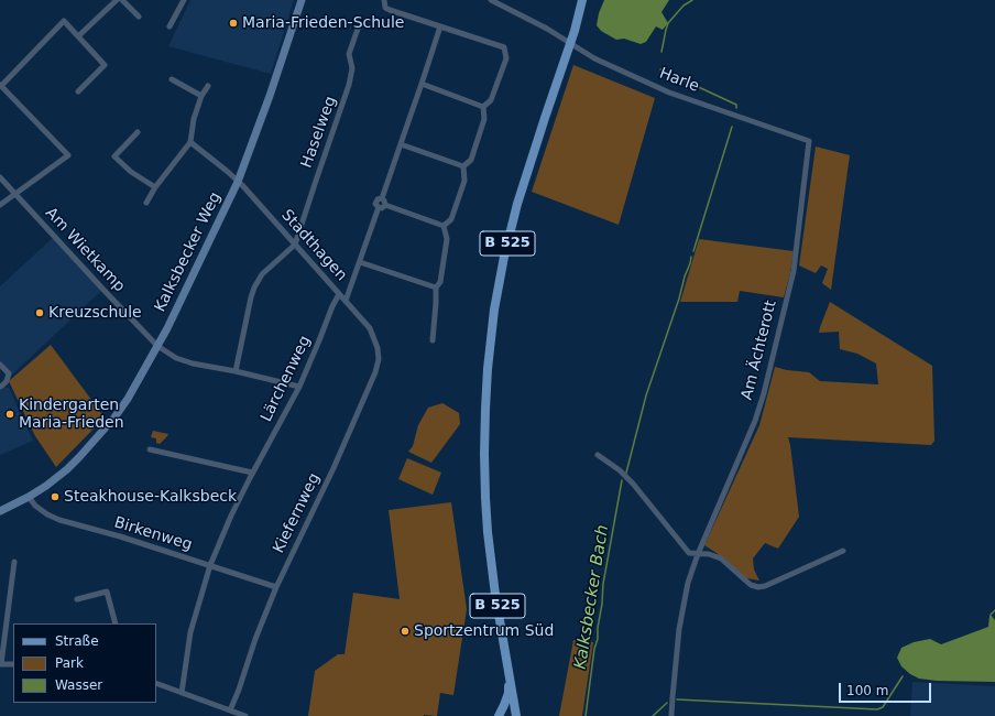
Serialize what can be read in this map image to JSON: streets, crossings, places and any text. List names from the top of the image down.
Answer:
{
  "streets": {
    "main road": ["B 525"],
    "street": [
      "Harle",
      "Haselweg",
      "Stadthagen",
      "Am Wietkamp",
      "Kalksbecker Weg",
      "Am Ächterott",
      "Lärchenweg",
      "Kiefernweg",
      "Birkenweg"
    ]
  },
  "crossings": [
    ["Harle", "Am Ächterott"],
    ["Haselweg", "Stadthagen"],
    ["Stadthagen", "Kalksbecker Weg"],
    ["Stadthagen", "Lärchenweg"],
    ["Stadthagen", "Kiefernweg"],
    ["Am Wietkamp", "Kalksbecker Weg"],
    ["Am Wietkamp", "Lärchenweg"],
    ["Kalksbecker Weg", "Birkenweg"],
    ["Lärchenweg", "Birkenweg"],
    ["Kiefernweg", "Birkenweg"]
  ],
  "water": ["Kalksbecker Bach"],
  "places": [
    "Maria-Frieden-Schule",
    "Kreuzschule",
    "Kindergarten Maria-Frieden",
    "Steakhouse-Kalksbeck",
    "Sportzentrum Süd"
  ],
  "legend": ["Straße", "Park", "Wasser"],
  "scale_bar": "100 m"
}
